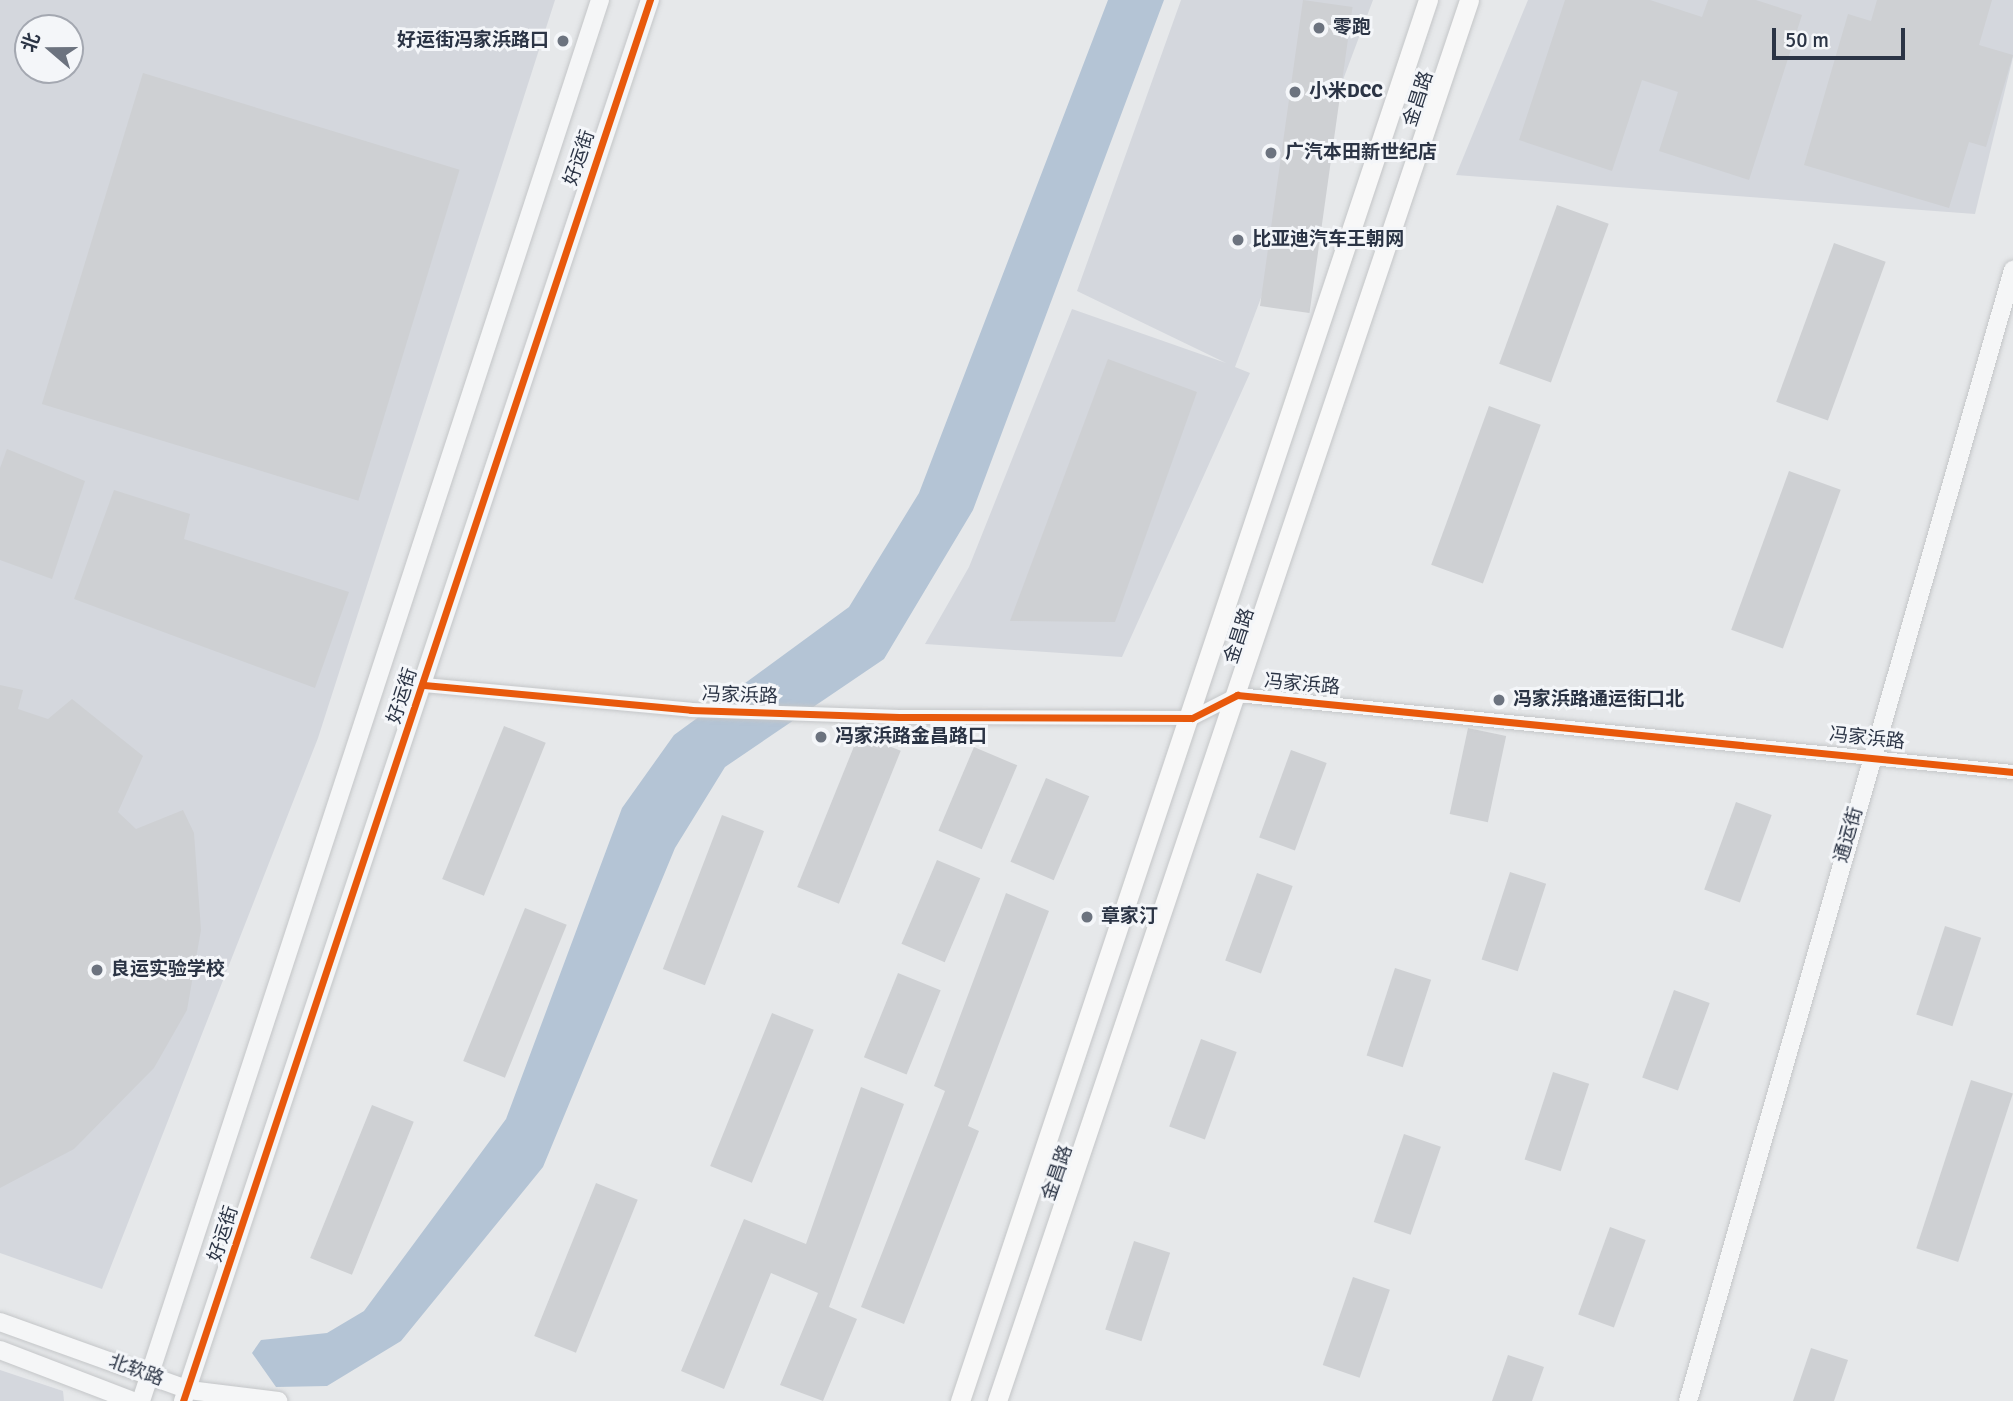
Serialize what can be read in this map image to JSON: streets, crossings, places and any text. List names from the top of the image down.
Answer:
{
  "streets": {
    "main road": ["金昌路"],
    "street": [
      "好运街",
      "冯家浜路",
      "通运街",
      "北软路"
    ]
  },
  "crossings": [
    ["金昌路", "冯家浜路"],
    ["好运街", "冯家浜路"],
    ["好运街", "北软路"],
    ["冯家浜路", "通运街"]
  ],
  "places": [
    "零跑",
    "好运街冯家浜路口",
    "小米DCC",
    "广汽本田新世纪店",
    "比亚迪汽车王朝网",
    "冯家浜路通运街口北",
    "冯家浜路金昌路口",
    "章家汀",
    "良运实验学校"
  ],
  "scale_bar": "50 m",
  "north": "left"
}
